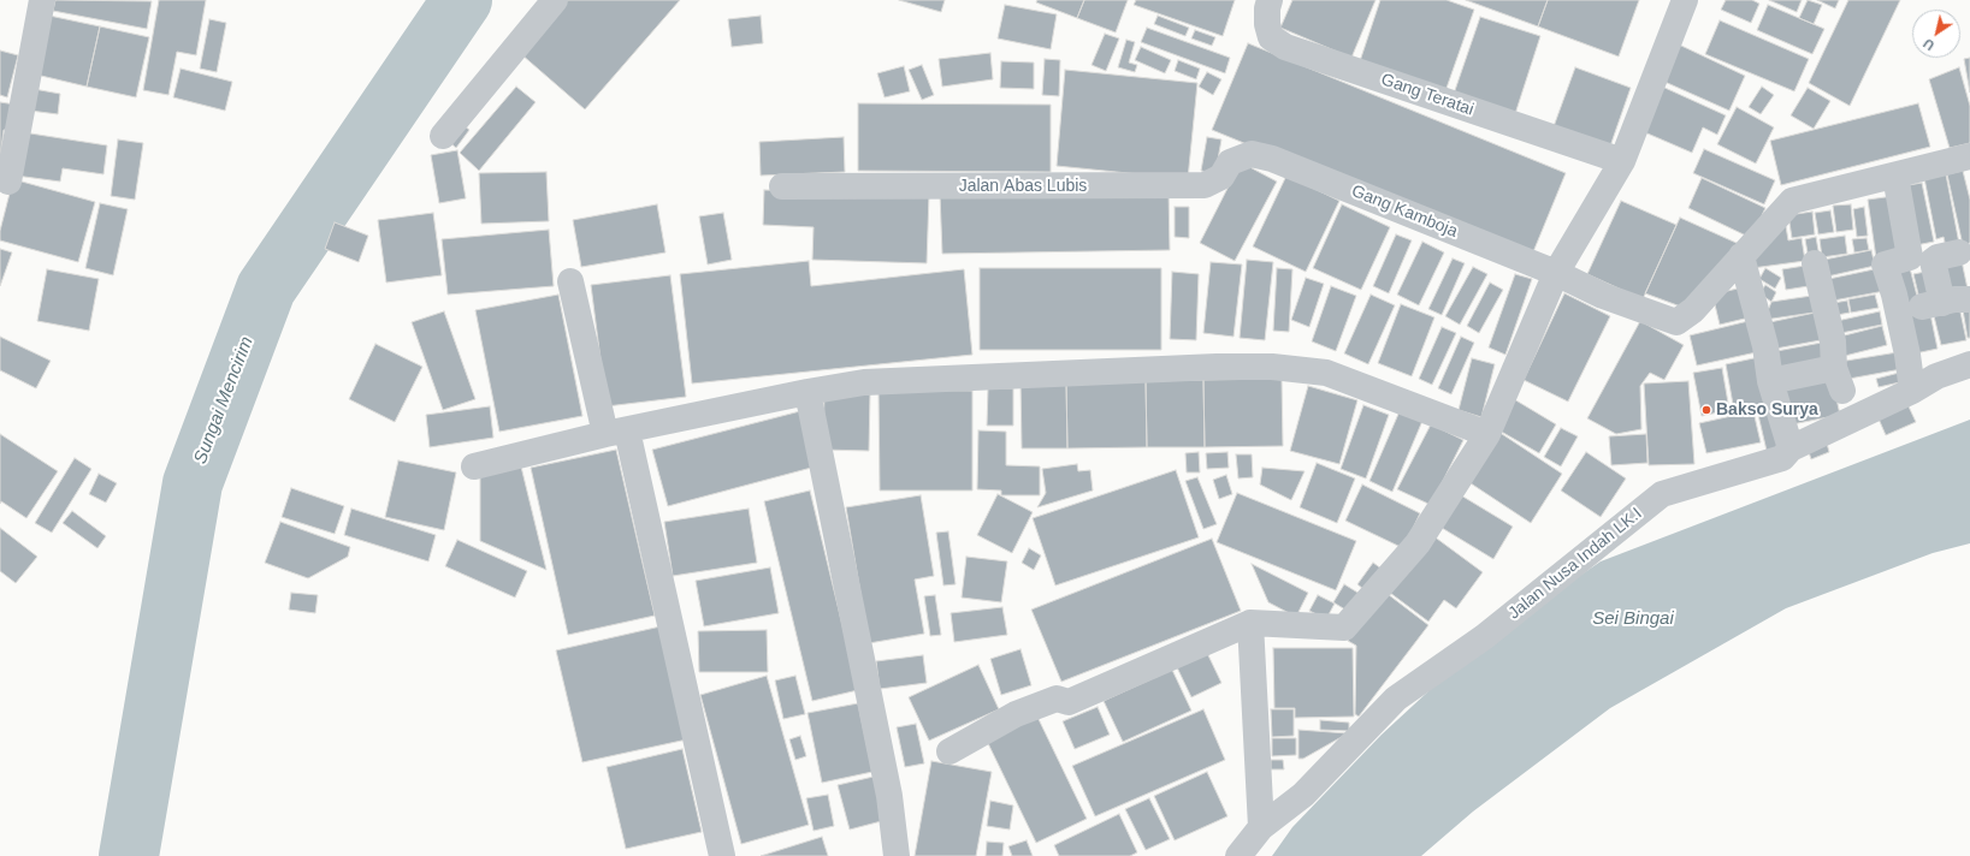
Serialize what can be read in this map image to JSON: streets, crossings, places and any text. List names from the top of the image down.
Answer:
{
  "streets": {
    "street": [
      "Gang Teratai",
      "Jalan Abas Lubis",
      "Gang Kamboja",
      "Jalan Nusa Indah LK.I"
    ]
  },
  "crossings": [
    ["Jalan Abas Lubis", "Gang Kamboja"]
  ],
  "water": ["Sungai Mencirim", "Sei Bingai"],
  "places": ["Bakso Surya"],
  "north": "bottom left"
}
